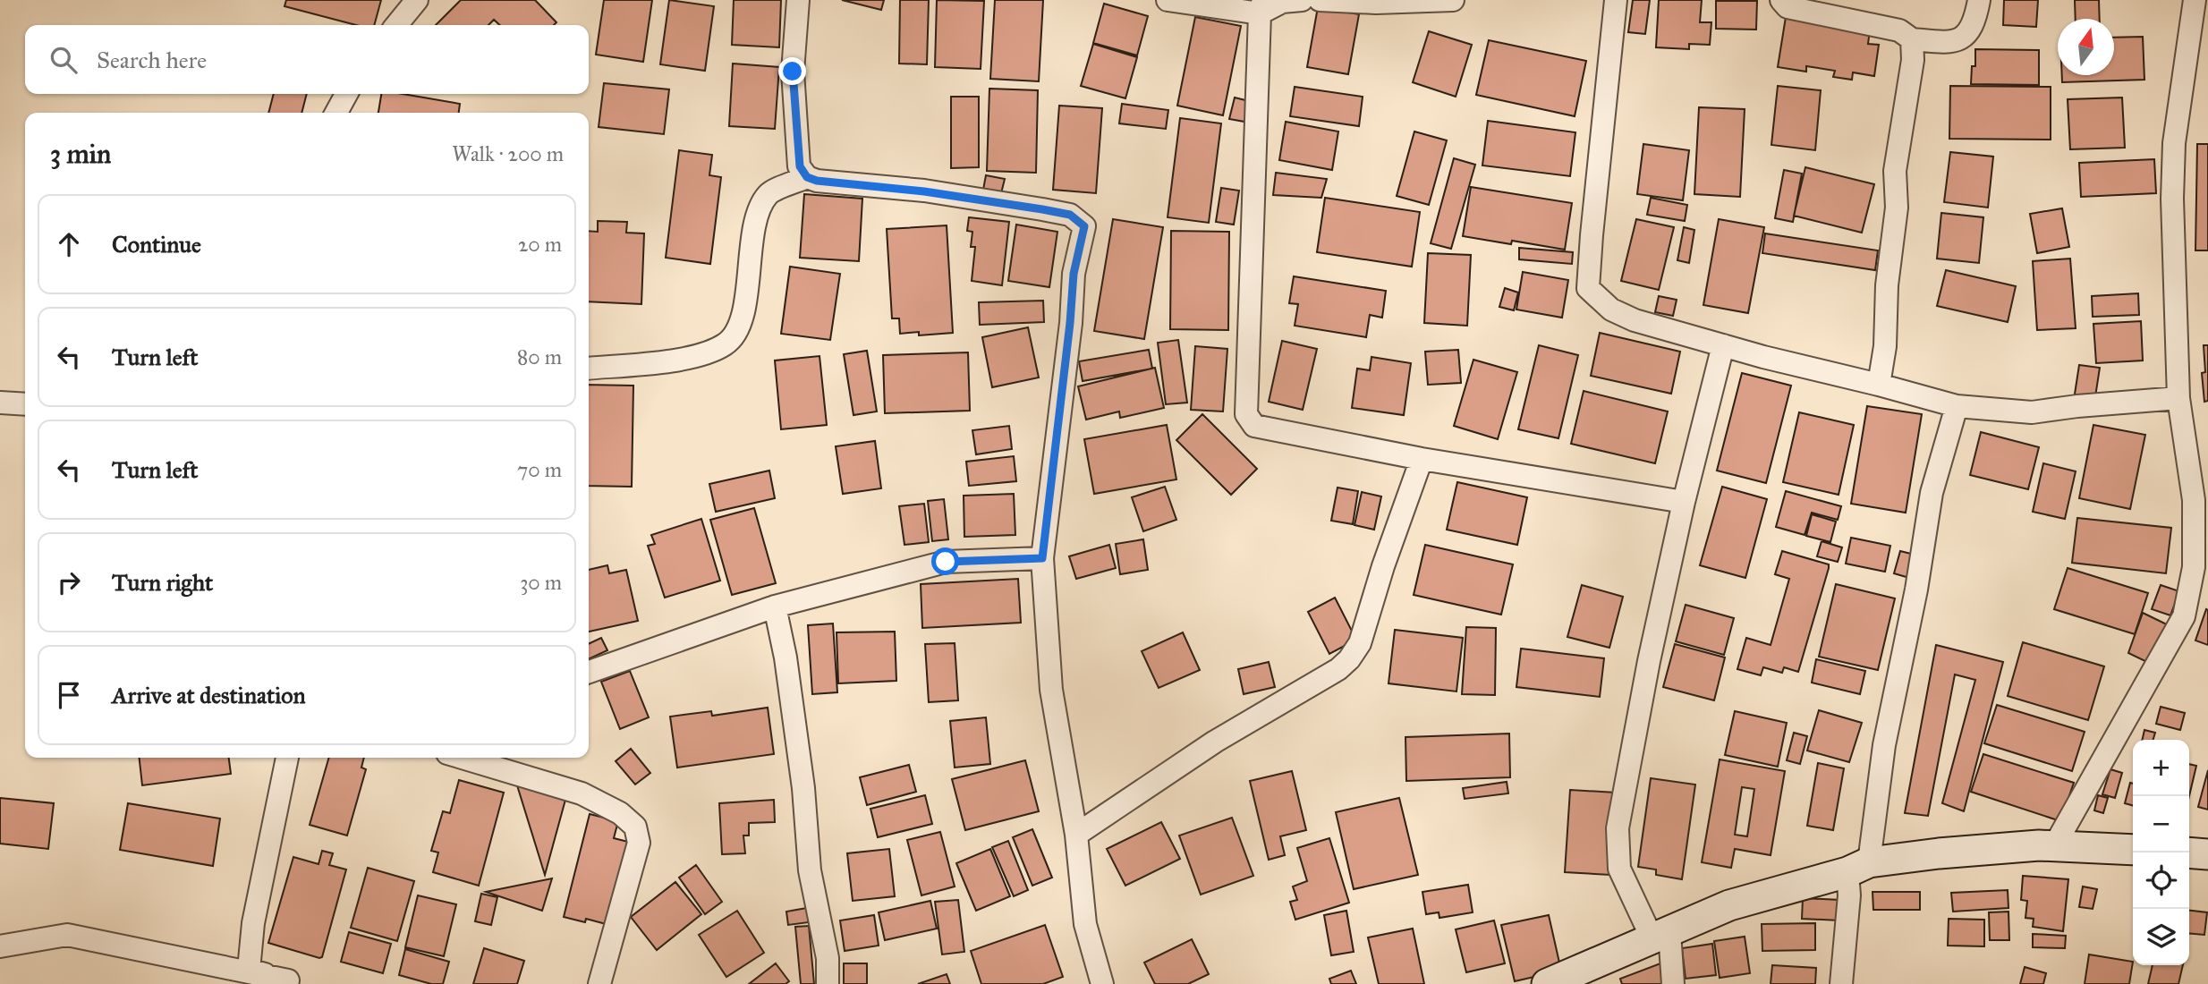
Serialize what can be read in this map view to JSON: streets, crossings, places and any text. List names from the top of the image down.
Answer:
{
  "north": "top",
  "page": {
    "search": "Search here",
    "heading": ["3 min", "Walk · 200 m"],
    "list": [
      ["Continue", "20 m"],
      ["Turn left", "80 m"],
      ["Turn left", "70 m"],
      ["Turn right", "30 m"],
      "Arrive at destination"
    ],
    "map_buttons": ["+", "−"]
  }
}
